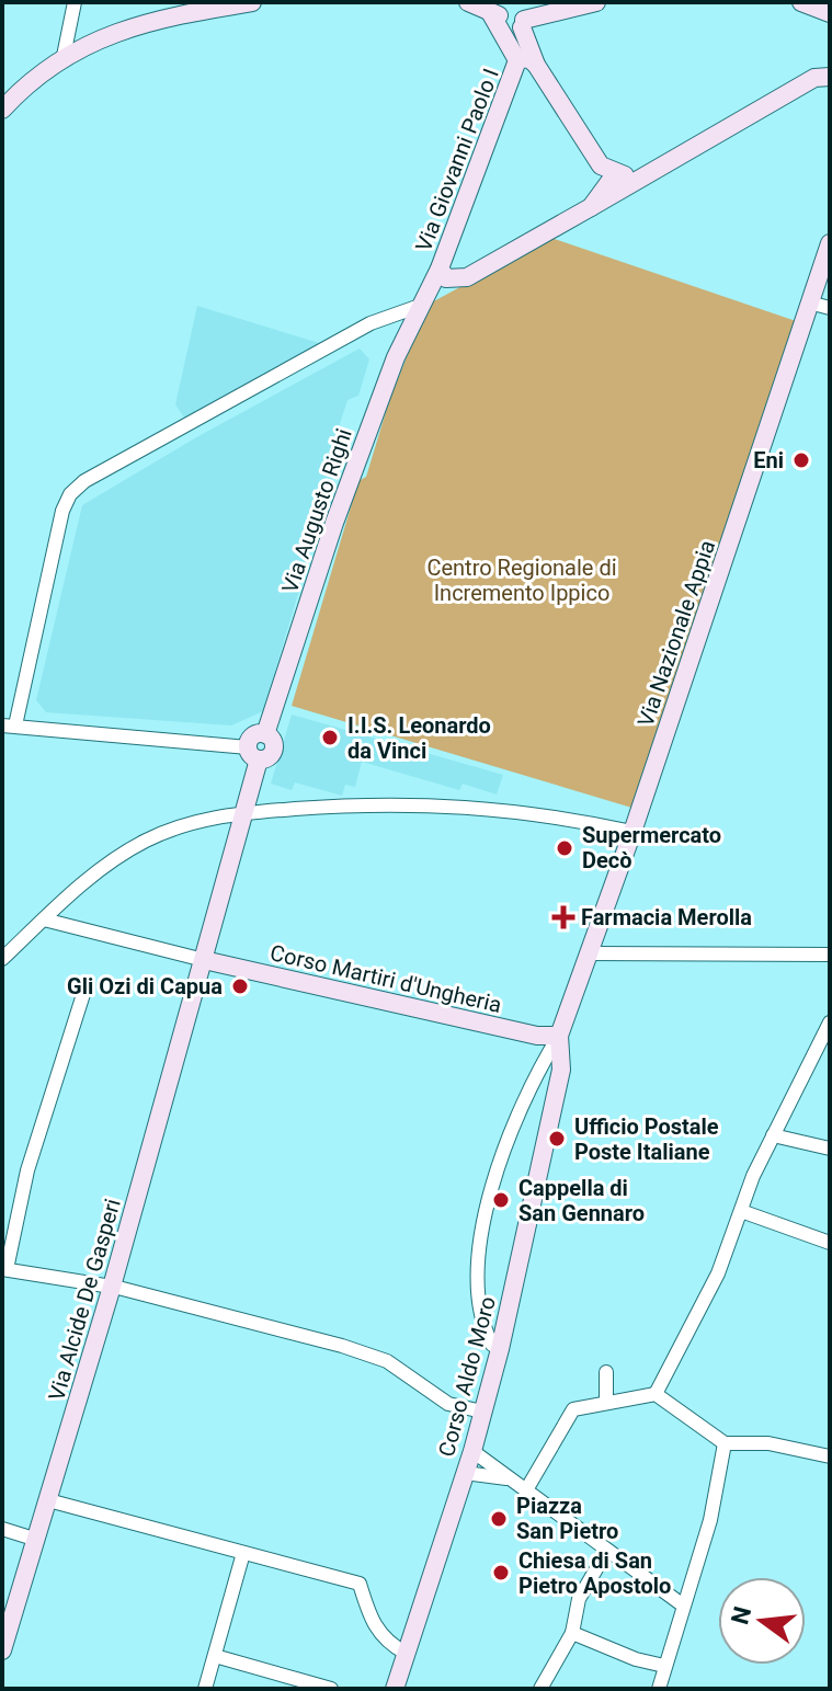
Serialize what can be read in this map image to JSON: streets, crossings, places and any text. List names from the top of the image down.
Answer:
{
  "streets": {
    "main road": [
      "Via Giovanni Paolo I",
      "Via Augusto Righi",
      "Via Nazionale Appia",
      "Corso Martiri d'Ungheria",
      "Via Alcide De Gasperi",
      "Corso Aldo Moro"
    ]
  },
  "crossings": [
    ["Via Giovanni Paolo I", "Via Augusto Righi"],
    ["Via Nazionale Appia", "Corso Martiri d'Ungheria"],
    ["Via Nazionale Appia", "Corso Aldo Moro"],
    ["Corso Martiri d'Ungheria", "Via Alcide De Gasperi"],
    ["Corso Martiri d'Ungheria", "Corso Aldo Moro"]
  ],
  "parks": ["Centro Regionale di Incremento Ippico"],
  "places": {
    "other": [
      "Eni",
      "I.I.S. Leonardo da Vinci",
      "Supermercato Decò",
      "Gli Ozi di Capua",
      "Ufficio Postale Poste Italiane",
      "Cappella di San Gennaro",
      "Piazza San Pietro",
      "Chiesa di San Pietro Apostolo"
    ],
    "health": ["Farmacia Merolla"]
  },
  "north": "left"
}
